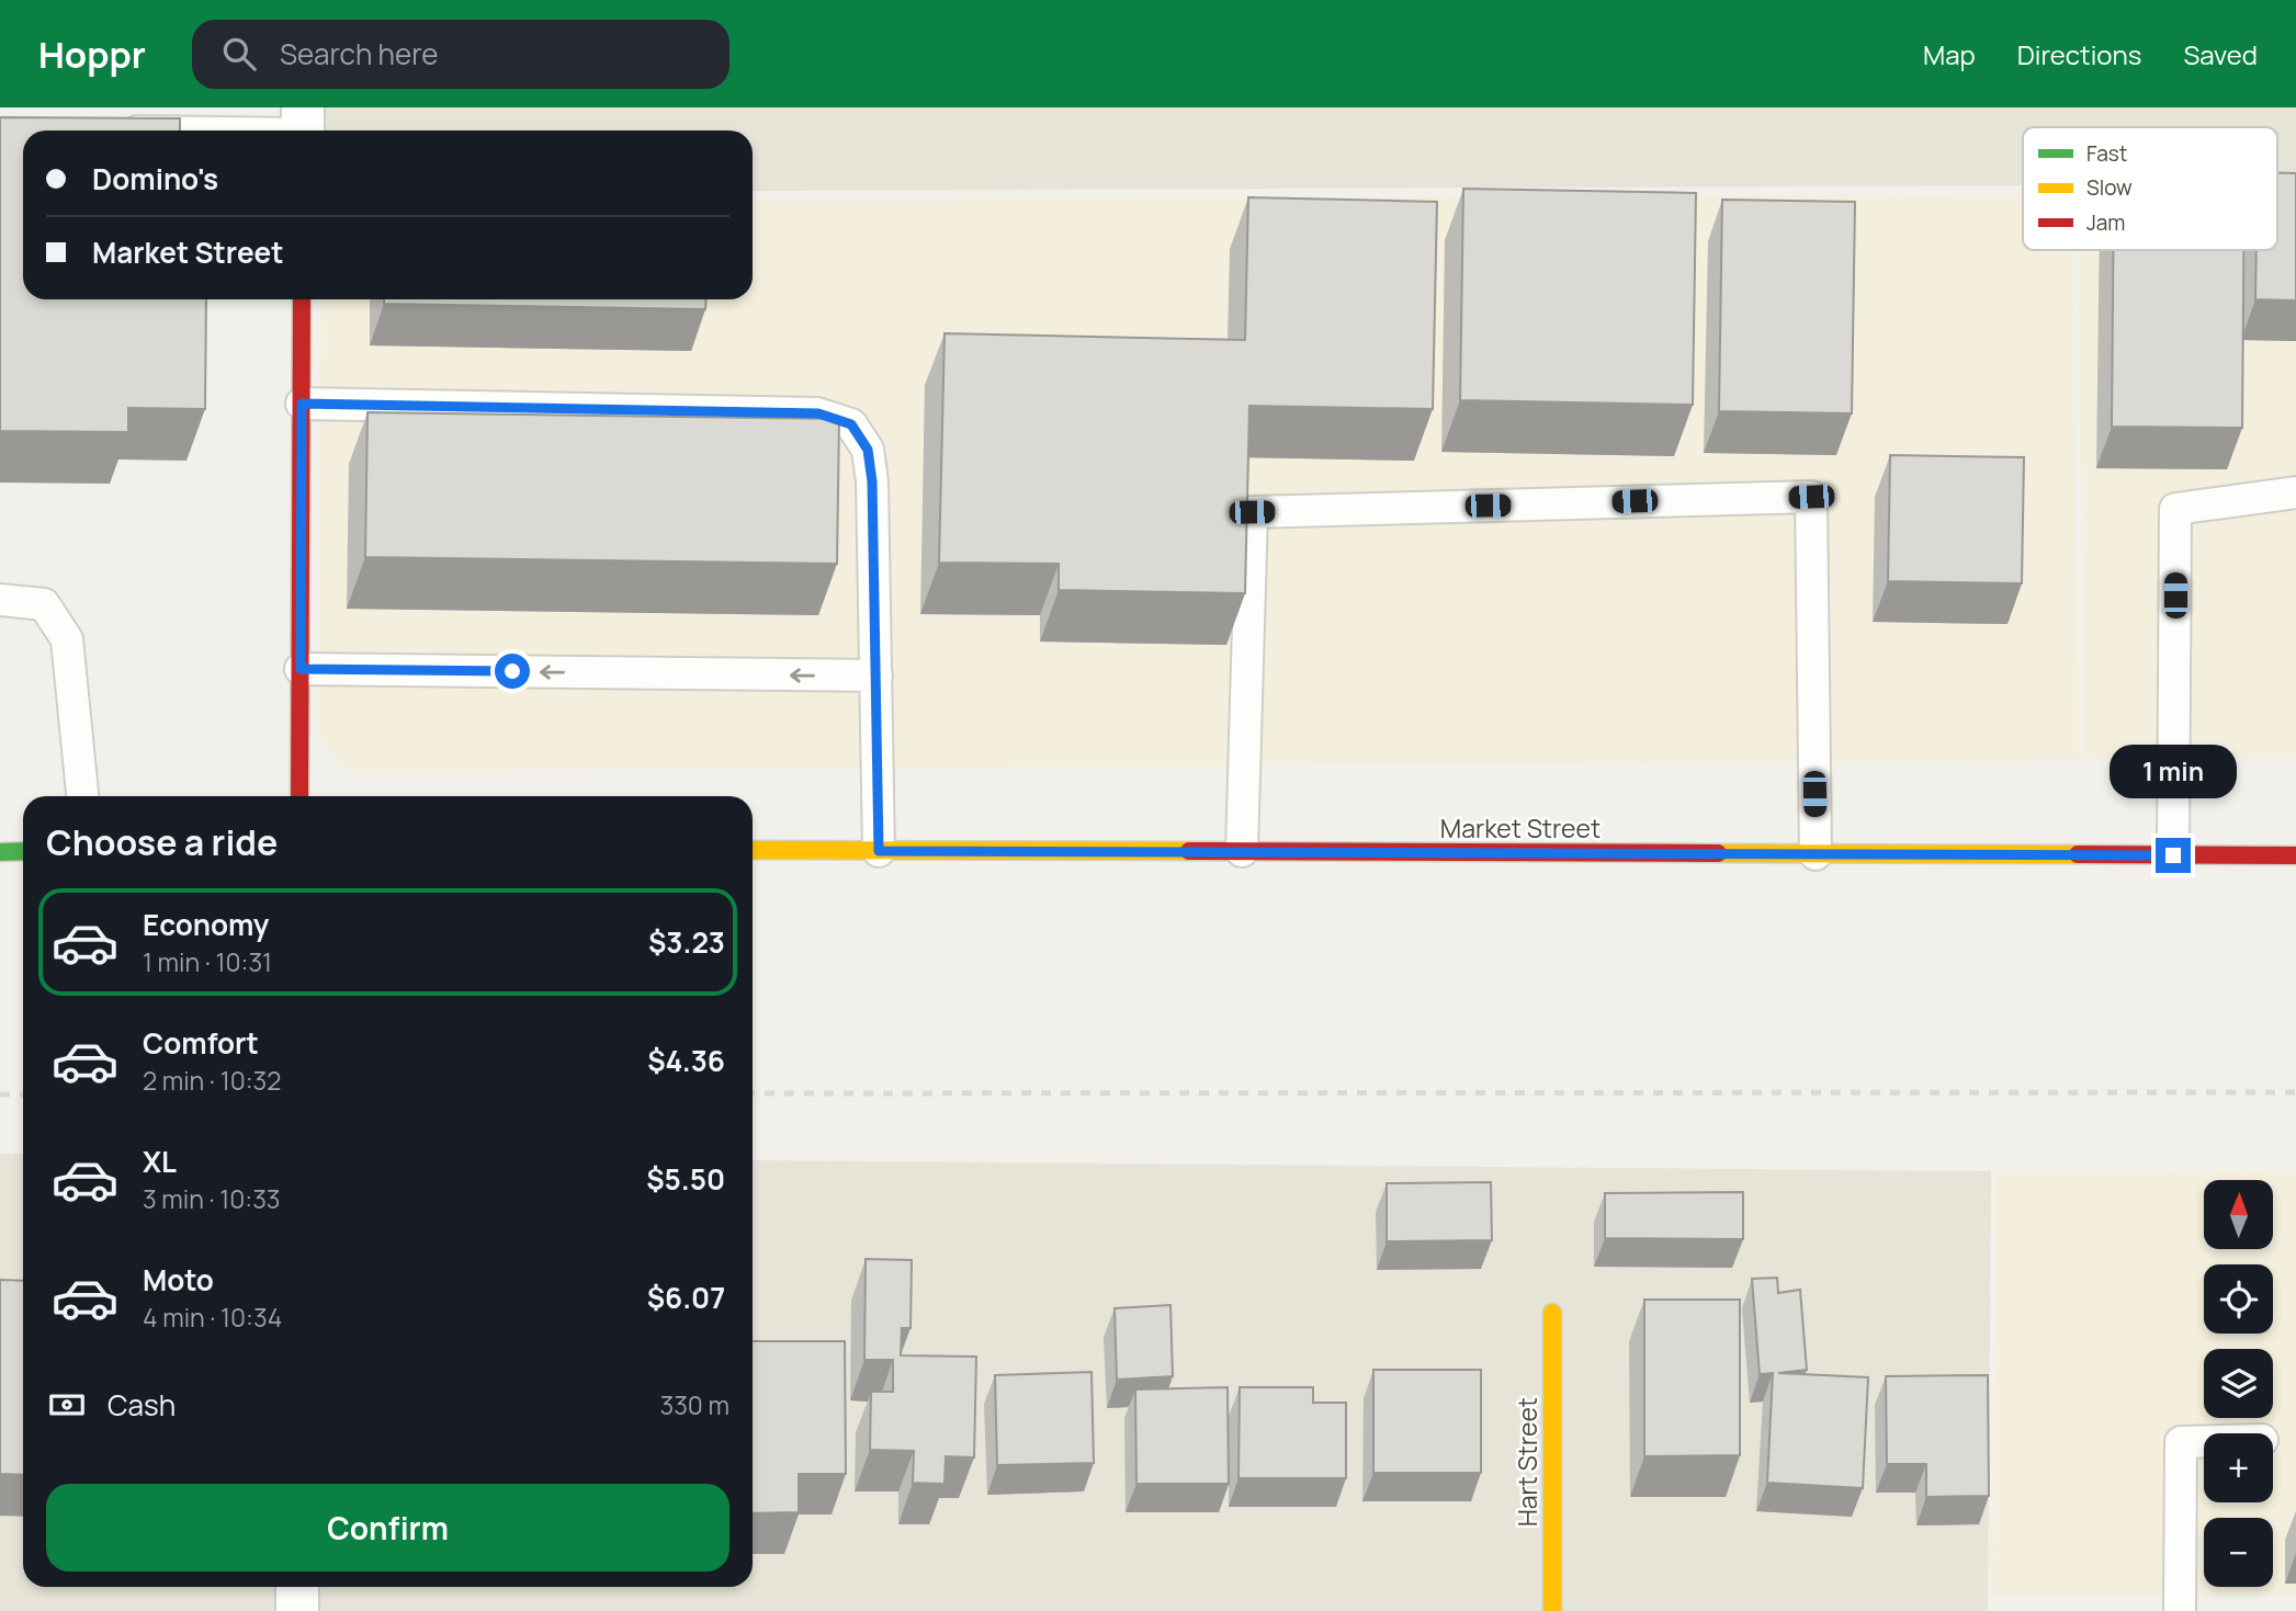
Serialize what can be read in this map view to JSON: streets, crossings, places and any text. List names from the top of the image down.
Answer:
{
  "streets": {
    "main road": ["Market Street", "Hart Street"]
  },
  "legend": ["Fast", "Slow", "Jam"],
  "north": "top",
  "page": {
    "header": "Hoppr",
    "search": "Search here",
    "nav": ["Map", "Directions", "Saved"],
    "banner": ["Domino's", "Market Street"],
    "bubble": "1 min",
    "heading": "Choose a ride",
    "list": [
      {
        "name": "Economy",
        "note": "1 min · 10:31",
        "value": "$3.23"
      },
      {
        "name": "Comfort",
        "note": "2 min · 10:32",
        "value": "$4.36"
      },
      {
        "name": "XL",
        "note": "3 min · 10:33",
        "value": "$5.50"
      },
      {
        "name": "Moto",
        "note": "4 min · 10:34",
        "value": "$6.07"
      }
    ],
    "map_buttons": ["+", "−"],
    "pay": ["Cash", "330 m"],
    "buttons": "Confirm"
  }
}
